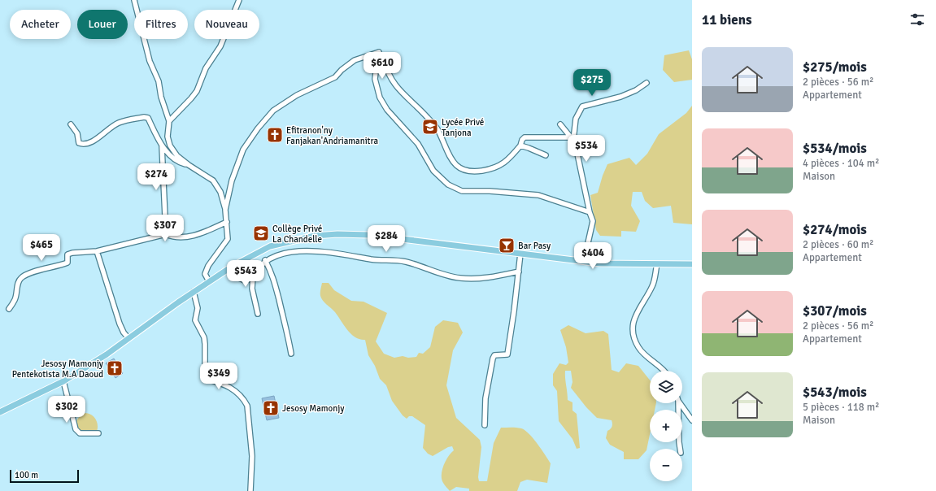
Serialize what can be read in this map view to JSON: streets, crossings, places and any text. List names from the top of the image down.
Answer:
{
  "places": {
    "school or university": ["Lycée Privé Tanjona", "Collège Privé La Chandelle"],
    "church": ["Efitranon'ny Fanjakan'Andriamanitra", "Jesosy Mamonjy Pentekotista M.A Daoud", "Jesosy Mamonjy"],
    "bar": ["Bar Pasy"]
  },
  "scale_bar": "100 m",
  "page": {
    "heading": "11 biens",
    "chip": [
      "Acheter",
      "Louer",
      "Filtres",
      "Nouveau"
    ],
    "list": [
      {
        "name": "$275/mois",
        "note": "2 pièces · 56 m² · Appartement"
      },
      {
        "name": "$534/mois",
        "note": "4 pièces · 104 m² · Maison"
      },
      {
        "name": "$274/mois",
        "note": "2 pièces · 60 m² · Appartement"
      },
      {
        "name": "$307/mois",
        "note": "2 pièces · 56 m² · Appartement"
      },
      {
        "name": "$543/mois",
        "note": "5 pièces · 118 m² · Maison"
      }
    ],
    "price": [
      "$610",
      "$275",
      "$534",
      "$274",
      "$307",
      "$284",
      "$465",
      "$404",
      "$543",
      "$349",
      "$302"
    ],
    "map_buttons": ["+", "−"],
    "scale": "100 m"
  }
}
